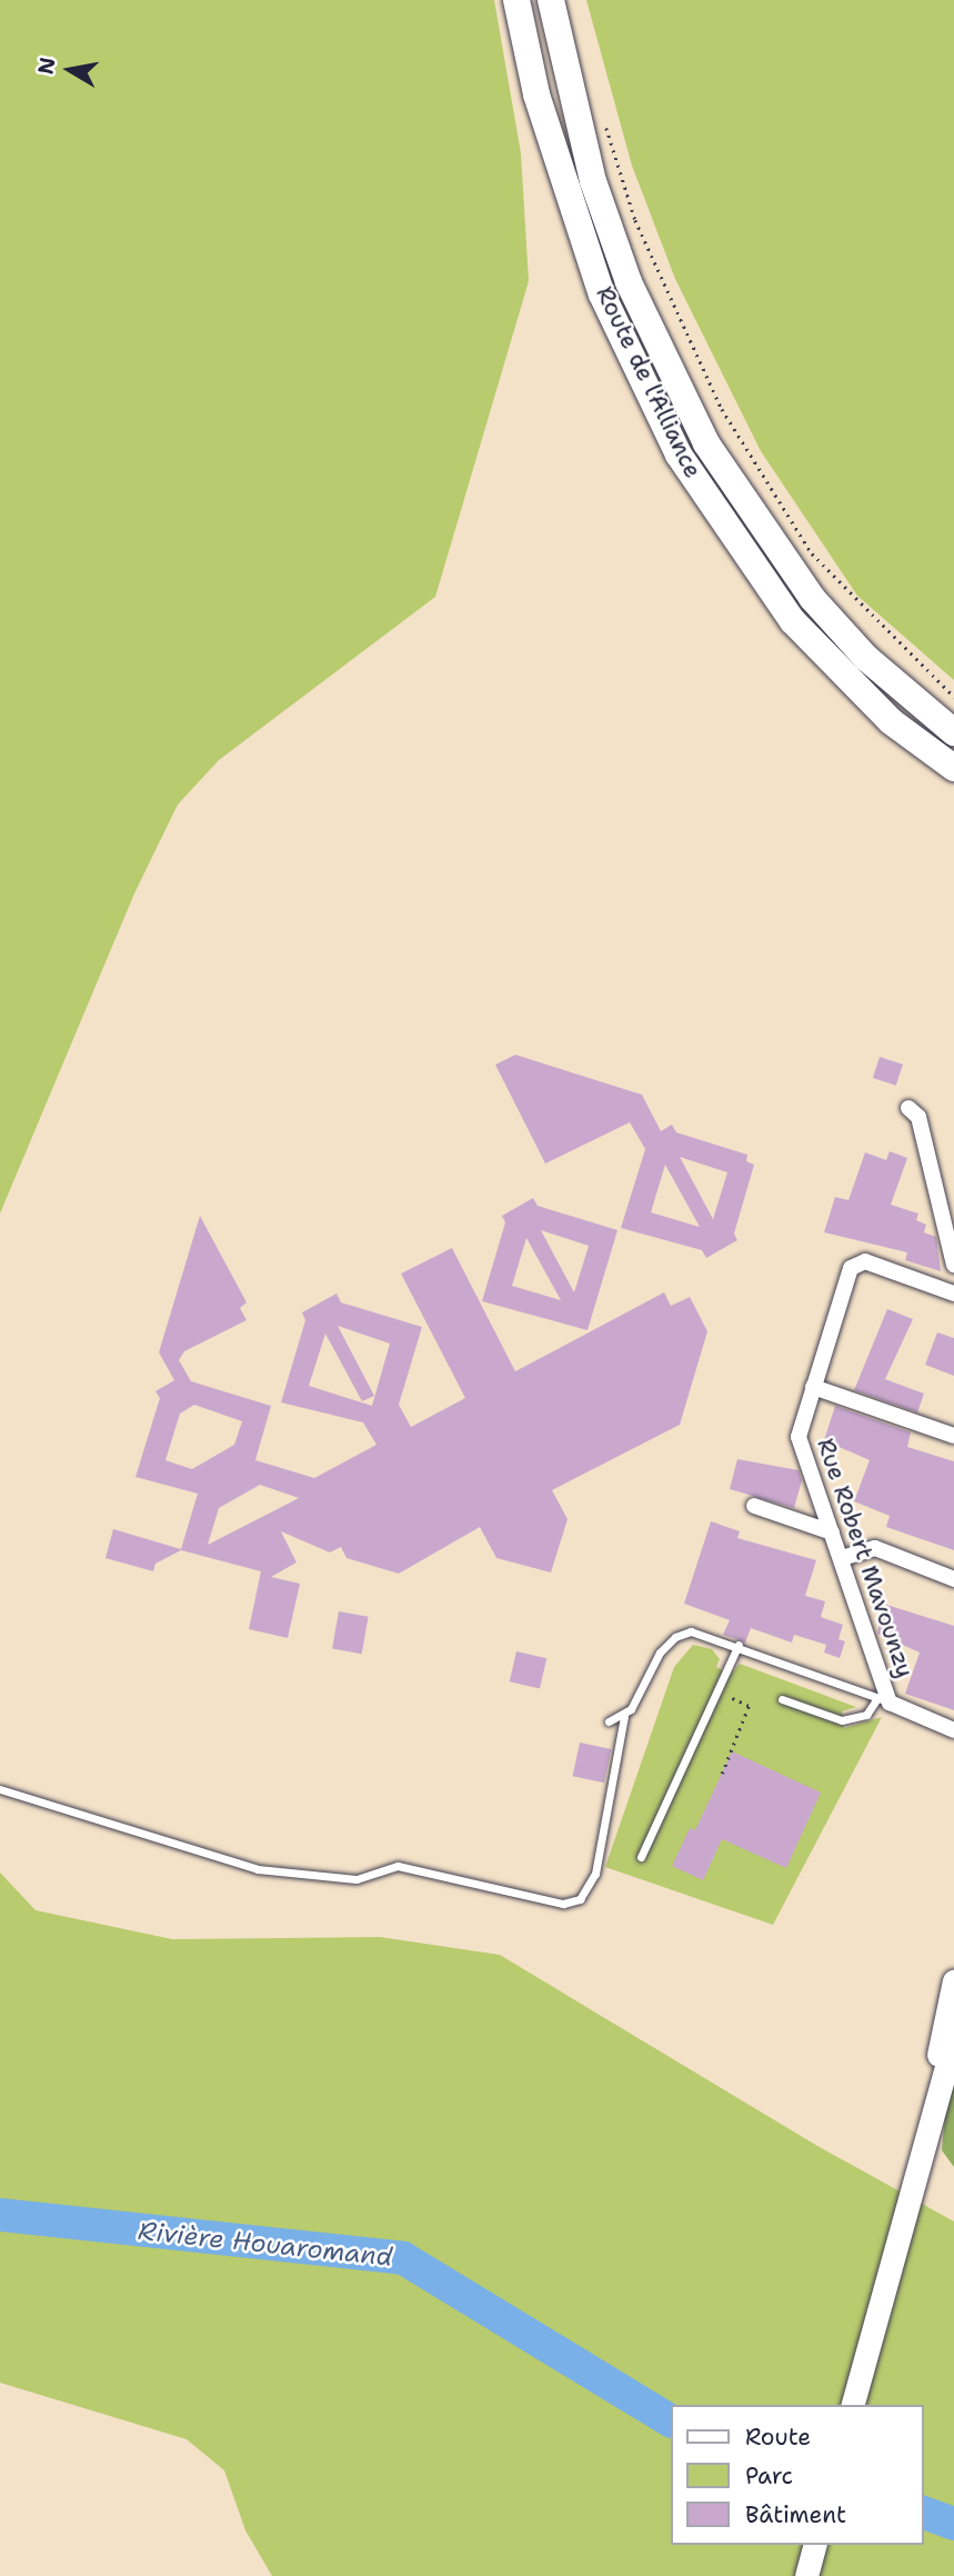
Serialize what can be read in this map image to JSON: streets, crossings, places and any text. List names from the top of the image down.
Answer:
{
  "streets": {
    "highway": ["Route de l'Alliance"],
    "street": ["Rue Robert Mavounzy"]
  },
  "water": ["Rivière Houaromand"],
  "legend": ["Route", "Parc", "Bâtiment"],
  "north": "left"
}
